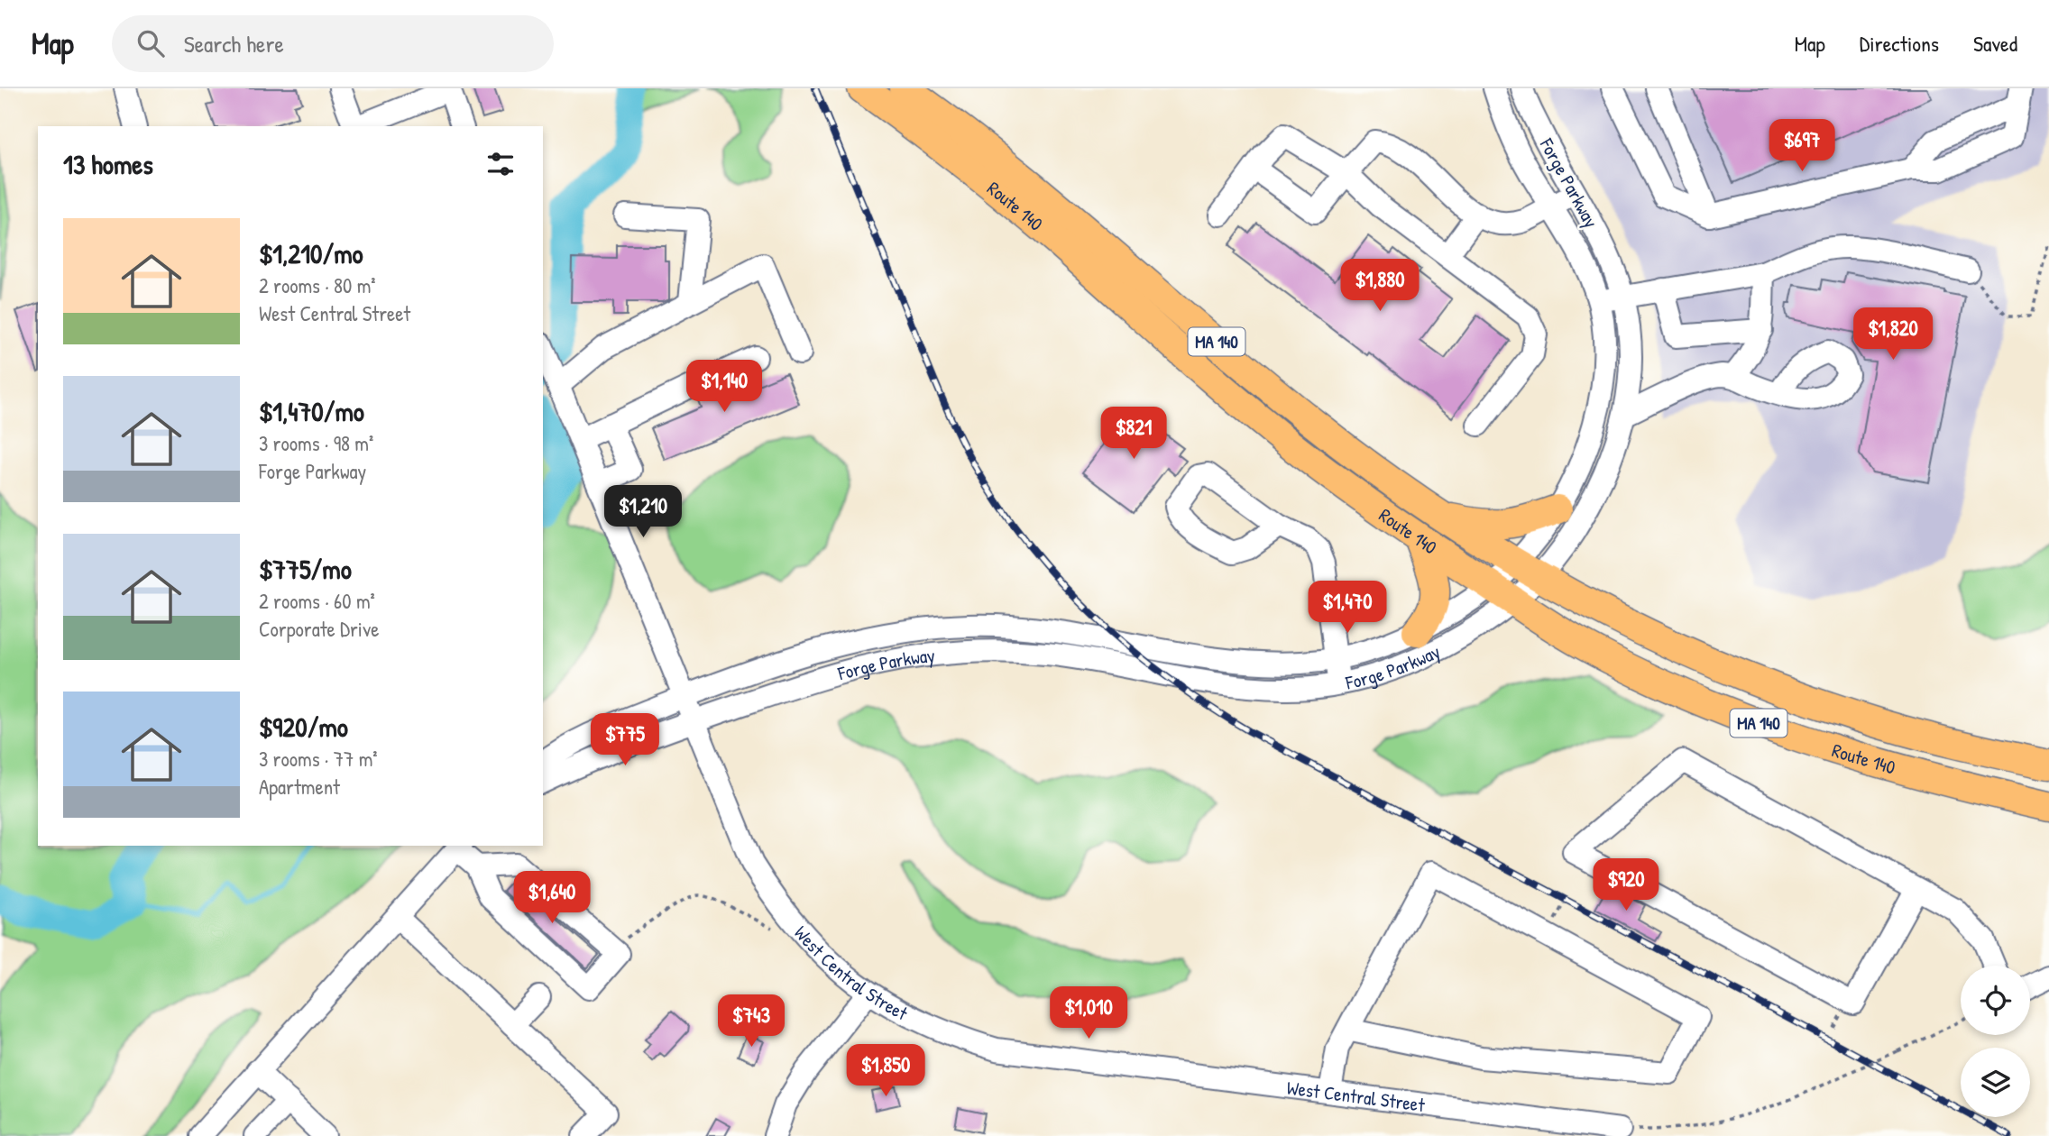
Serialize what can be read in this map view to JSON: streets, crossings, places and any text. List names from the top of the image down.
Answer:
{
  "streets": {
    "main road": ["Route 140", "MA 140"],
    "street": ["Forge Parkway", "West Central Street"]
  },
  "crossings": [
    ["Forge Parkway", "Route 140"],
    ["Forge Parkway", "West Central Street"]
  ],
  "page": {
    "header": "Map",
    "search": "Search here",
    "nav": ["Map", "Directions", "Saved"],
    "price": [
      "$697",
      "$1,880",
      "$1,820",
      "$1,140",
      "$821",
      "$1,210",
      "$1,470",
      "$775",
      "$920",
      "$1,640",
      "$1,010",
      "$743",
      "$1,850"
    ],
    "heading": "13 homes",
    "list": [
      {
        "name": "$1,210/mo",
        "note": "2 rooms · 80 m² · West Central Street"
      },
      {
        "name": "$1,470/mo",
        "note": "3 rooms · 98 m² · Forge Parkway"
      },
      {
        "name": "$775/mo",
        "note": "2 rooms · 60 m² · Corporate Drive"
      },
      {
        "name": "$920/mo",
        "note": "3 rooms · 77 m² · Apartment"
      }
    ]
  }
}
